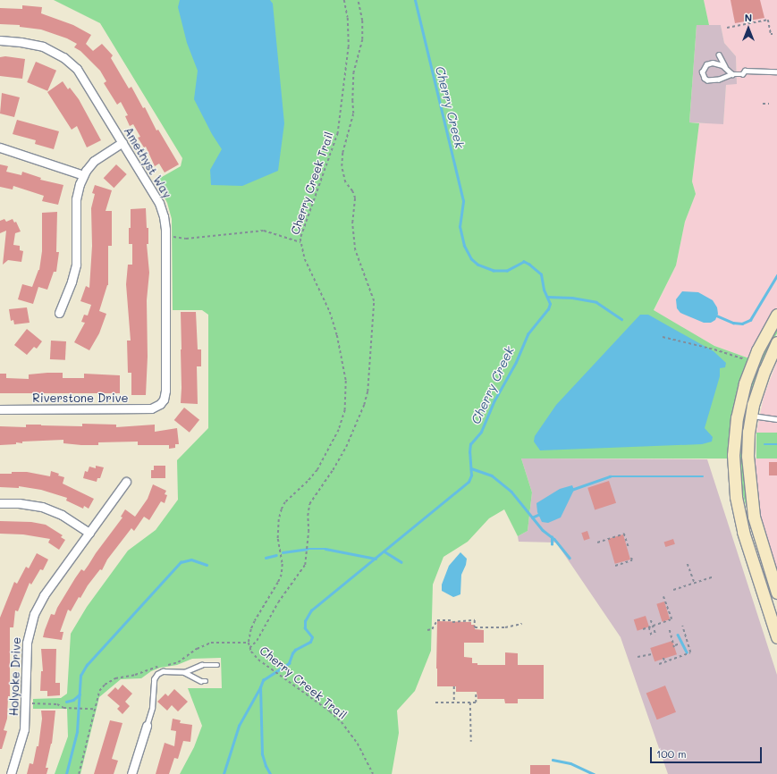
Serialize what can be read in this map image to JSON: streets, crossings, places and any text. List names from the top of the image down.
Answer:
{
  "streets": {
    "street": ["Amethyst Way", "Riverstone Drive", "Holyoke Drive"],
    "path": ["Cherry Creek Trail"]
  },
  "crossings": [
    ["Amethyst Way", "Riverstone Drive"]
  ],
  "water": ["Cherry Creek"],
  "scale_bar": "100 m",
  "north": "top"
}
